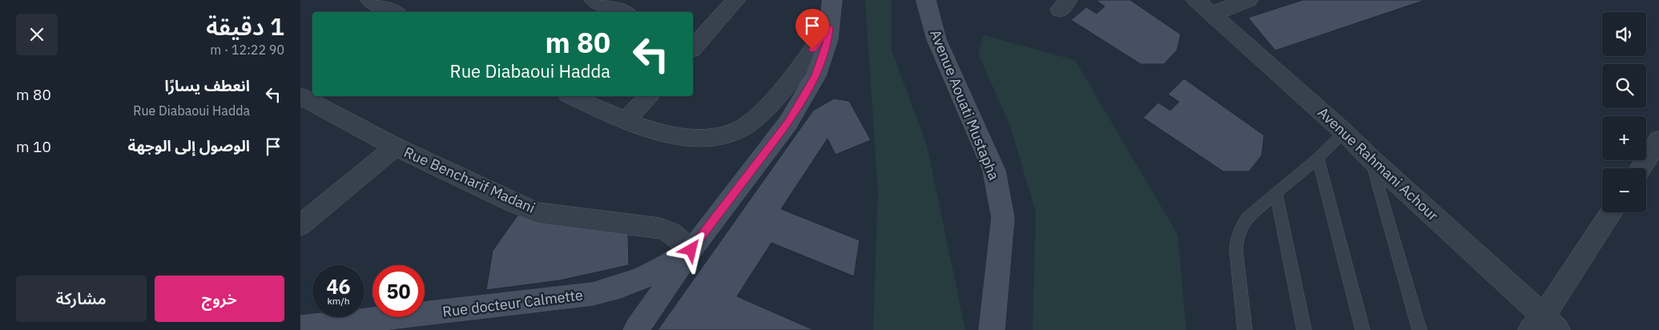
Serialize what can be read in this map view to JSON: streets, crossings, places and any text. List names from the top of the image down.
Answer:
{
  "streets": {
    "main road": ["Avenue Aouati Mustapha", "Rue docteur Calmette"],
    "street": ["Avenue Rahmani Achour", "Rue Bencharif Madani"]
  },
  "crossings": [
    ["Rue Bencharif Madani", "Rue docteur Calmette"]
  ],
  "page": {
    "heading": ["1 دقيقة", "90 m · 12:22"],
    "map_buttons": ["+", "−"],
    "turn": ["80 m", "Rue Diabaoui Hadda"],
    "list": [
      {
        "name": "انعطف يسارًا",
        "note": "Rue Diabaoui Hadda",
        "value": "80 m"
      },
      {
        "name": "الوصول إلى الوجهة",
        "value": "10 m"
      }
    ],
    "speed": "46 km/h",
    "limit": "50",
    "buttons": ["خروج", "مشاركة"]
  }
}
